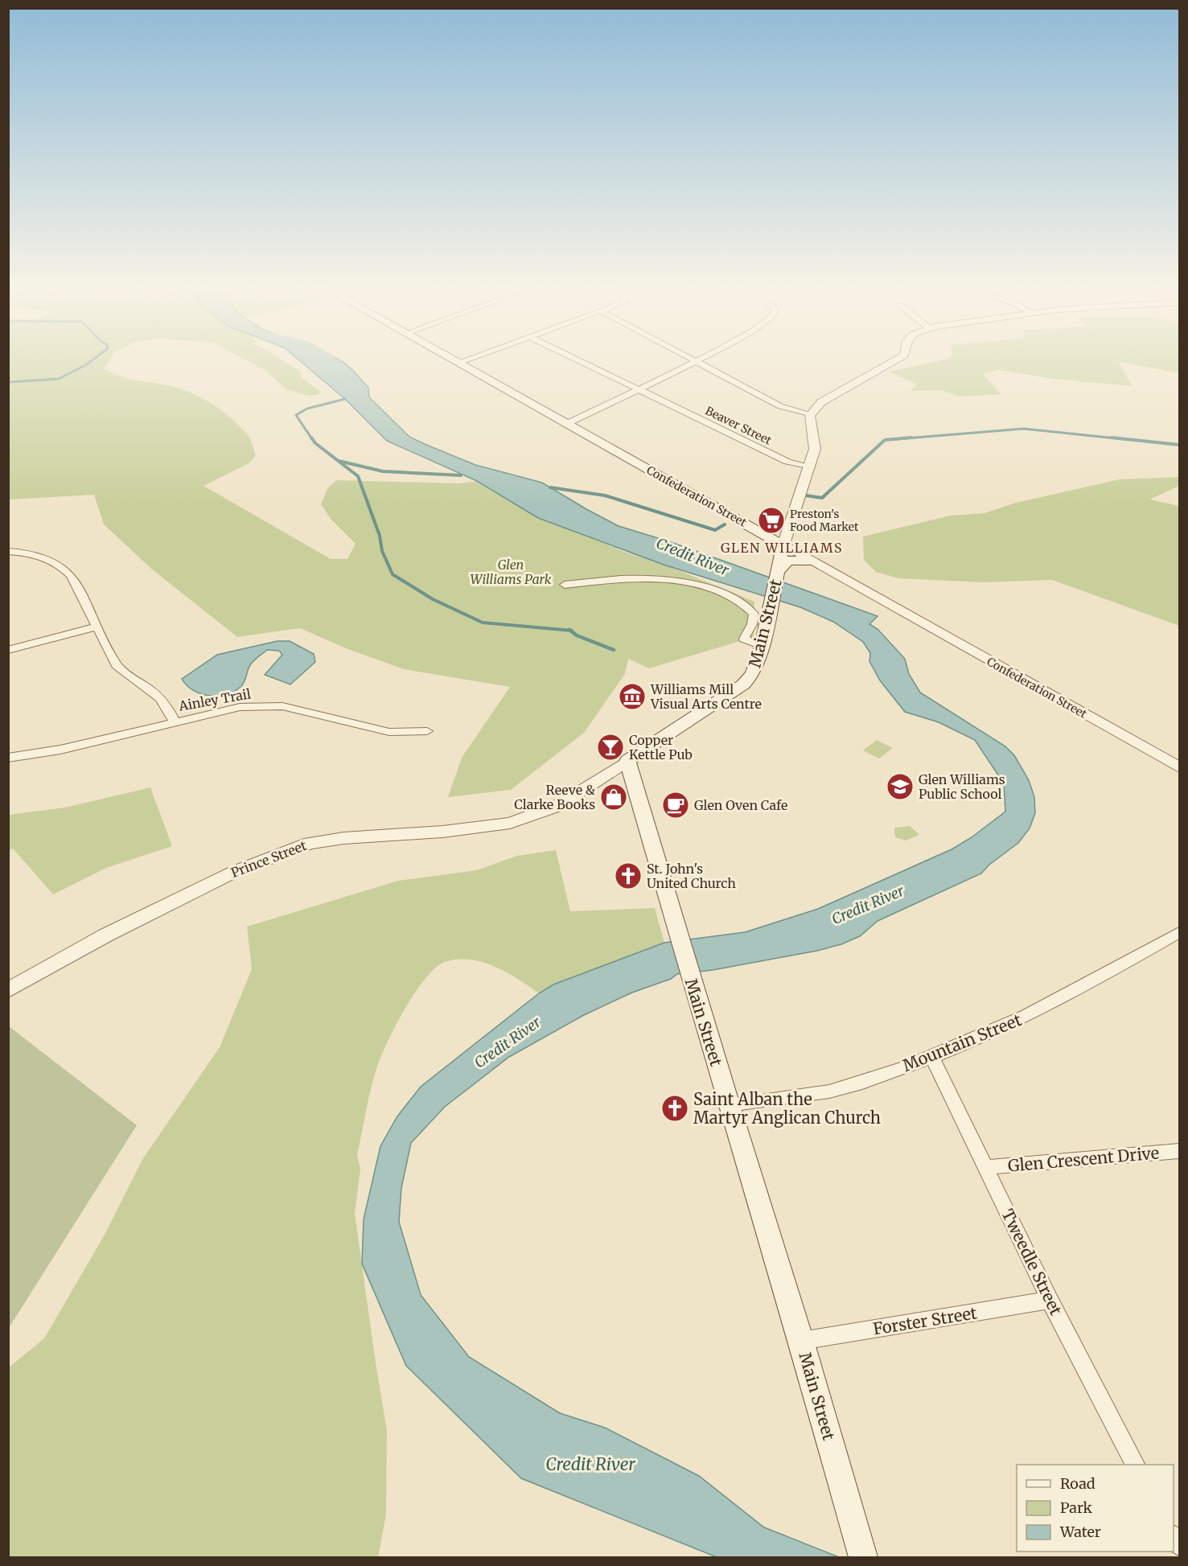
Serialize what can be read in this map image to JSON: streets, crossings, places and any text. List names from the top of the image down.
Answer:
{
  "streets": {
    "main road": ["Confederation Street", "Main Street"],
    "street": [
      "Beaver Street",
      "Ainley Trail",
      "Prince Street",
      "Mountain Street",
      "Glen Crescent Drive",
      "Tweedle Street",
      "Forster Street"
    ]
  },
  "crossings": [
    ["Confederation Street", "Main Street"],
    ["Main Street", "Prince Street"],
    ["Main Street", "Mountain Street"],
    ["Main Street", "Forster Street"],
    ["Mountain Street", "Tweedle Street"],
    ["Glen Crescent Drive", "Tweedle Street"],
    ["Tweedle Street", "Forster Street"]
  ],
  "districts": ["GLEN WILLIAMS"],
  "water": ["Credit River"],
  "parks": ["Glen Williams Park"],
  "places": {
    "supermarket": ["Preston's Food Market"],
    "museum": ["Williams Mill Visual Arts Centre"],
    "bar": ["Copper Kettle Pub"],
    "school or university": ["Glen Williams Public School"],
    "shop": ["Reeve & Clarke Books"],
    "cafe": ["Glen Oven Cafe"],
    "church": ["St. John's United Church", "Saint Alban the Martyr Anglican Church"]
  },
  "legend": ["Road", "Park", "Water"]
}
